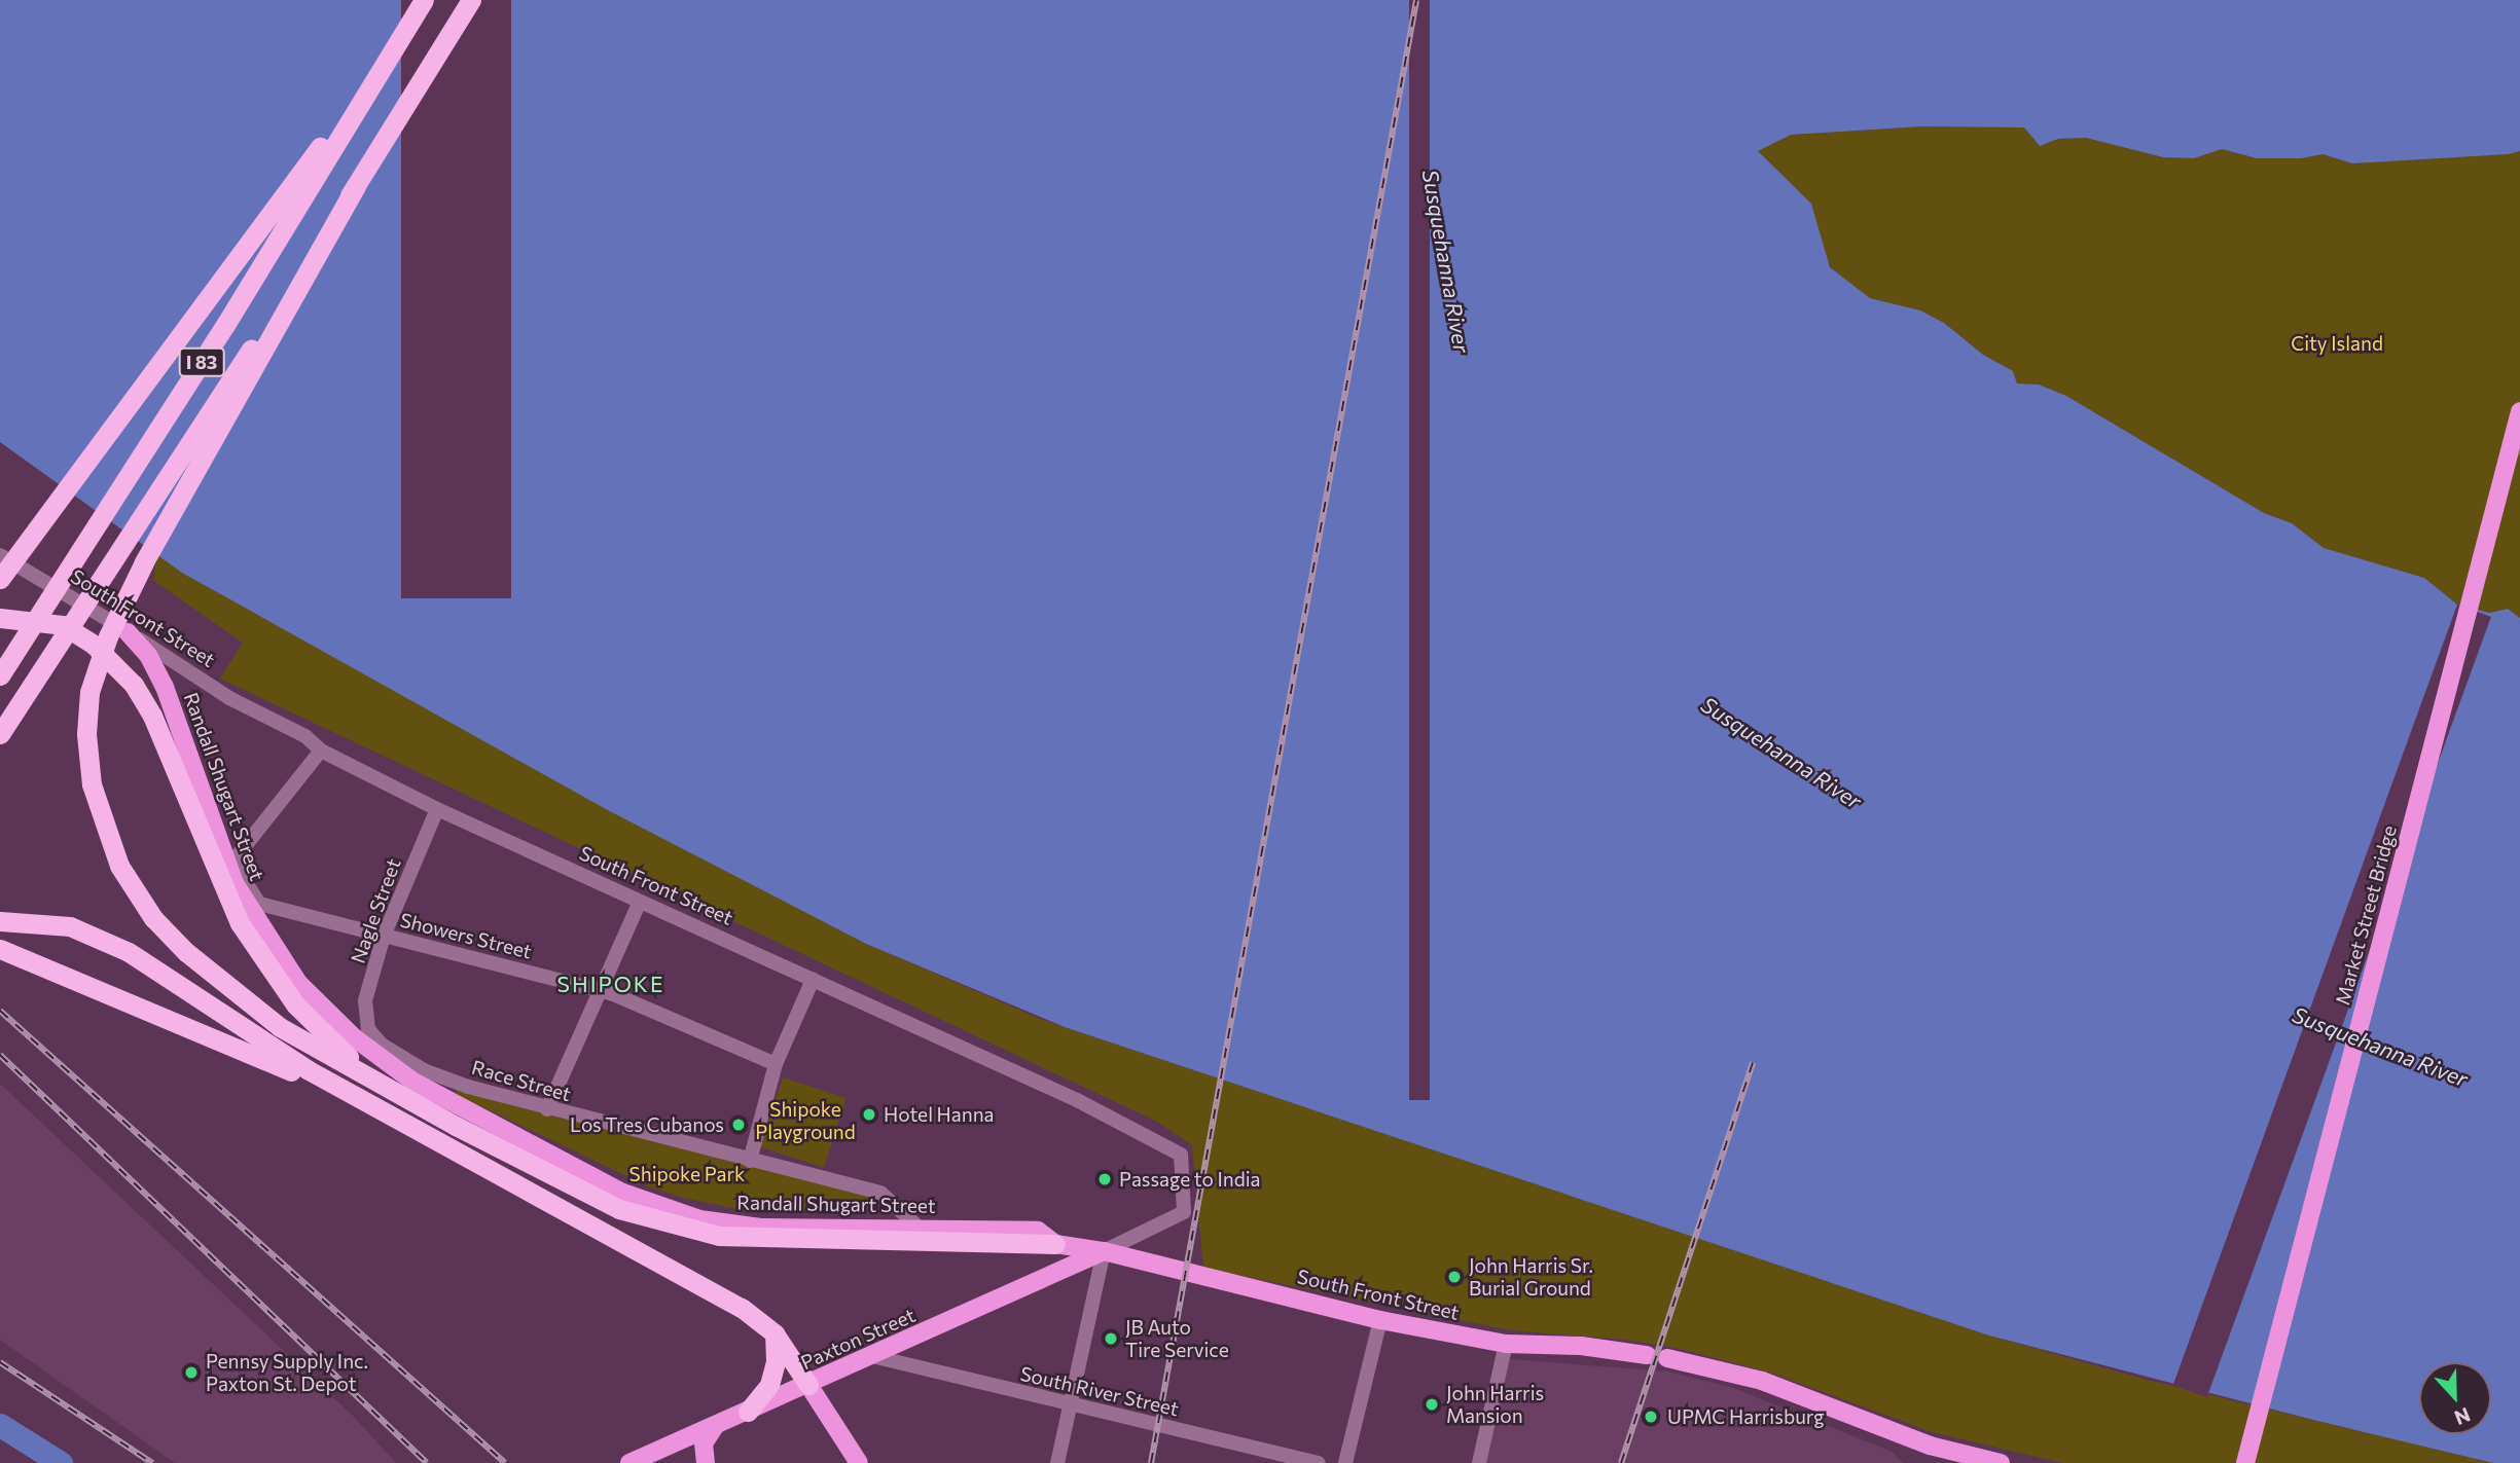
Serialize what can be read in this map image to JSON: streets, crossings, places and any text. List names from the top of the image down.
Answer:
{
  "streets": {
    "highway": ["I 83"],
    "main road": [
      "South Front Street",
      "Randall Shugart Street",
      "Market Street Bridge",
      "Paxton Street"
    ],
    "street": [
      "Nagle Street",
      "Showers Street",
      "Race Street",
      "South River Street"
    ]
  },
  "crossings": [
    ["South Front Street", "Randall Shugart Street"],
    ["South Front Street", "Nagle Street"],
    ["South Front Street", "Showers Street"],
    ["South Front Street", "Paxton Street"],
    ["Randall Shugart Street", "Race Street"],
    ["Nagle Street", "Showers Street"],
    ["Nagle Street", "Race Street"],
    ["Paxton Street", "South River Street"]
  ],
  "districts": ["SHIPOKE"],
  "water": ["Susquehanna River"],
  "parks": ["City Island", "Shipoke Playground", "Shipoke Park"],
  "places": [
    "Hotel Hanna",
    "Los Tres Cubanos",
    "Passage to India",
    "John Harris Sr. Burial Ground",
    "JB Auto Tire Service",
    "Pennsy Supply Inc. Paxton St. Depot",
    "John Harris Mansion",
    "UPMC Harrisburg"
  ],
  "north": "bottom"
}
